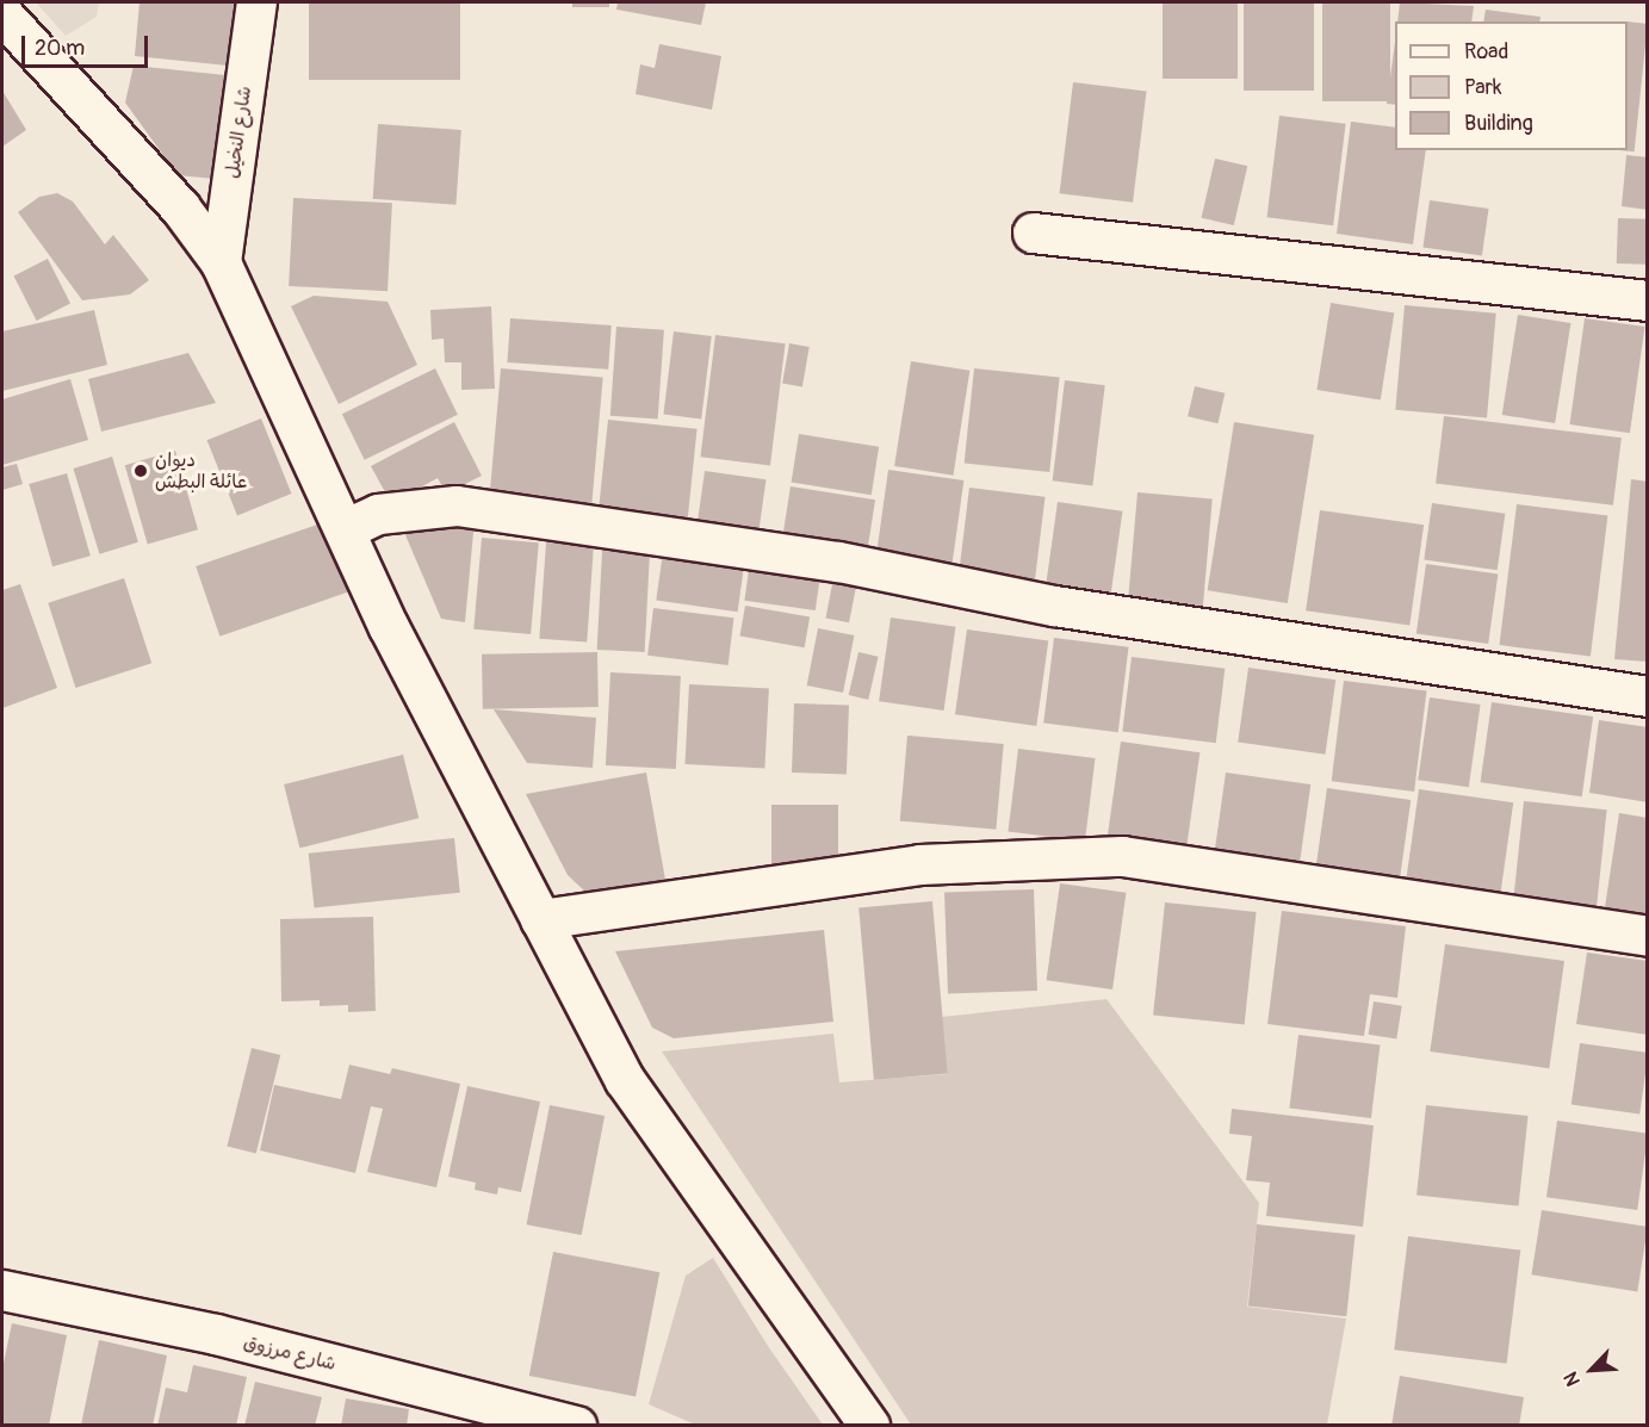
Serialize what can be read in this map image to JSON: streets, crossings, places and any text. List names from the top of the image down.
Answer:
{
  "streets": {
    "street": ["شارع النخيل", "شارع مرزوق"]
  },
  "places": ["ديوان عائلة البطش"],
  "legend": ["Road", "Park", "Building"],
  "scale_bar": "20 m",
  "north": "bottom left"
}
